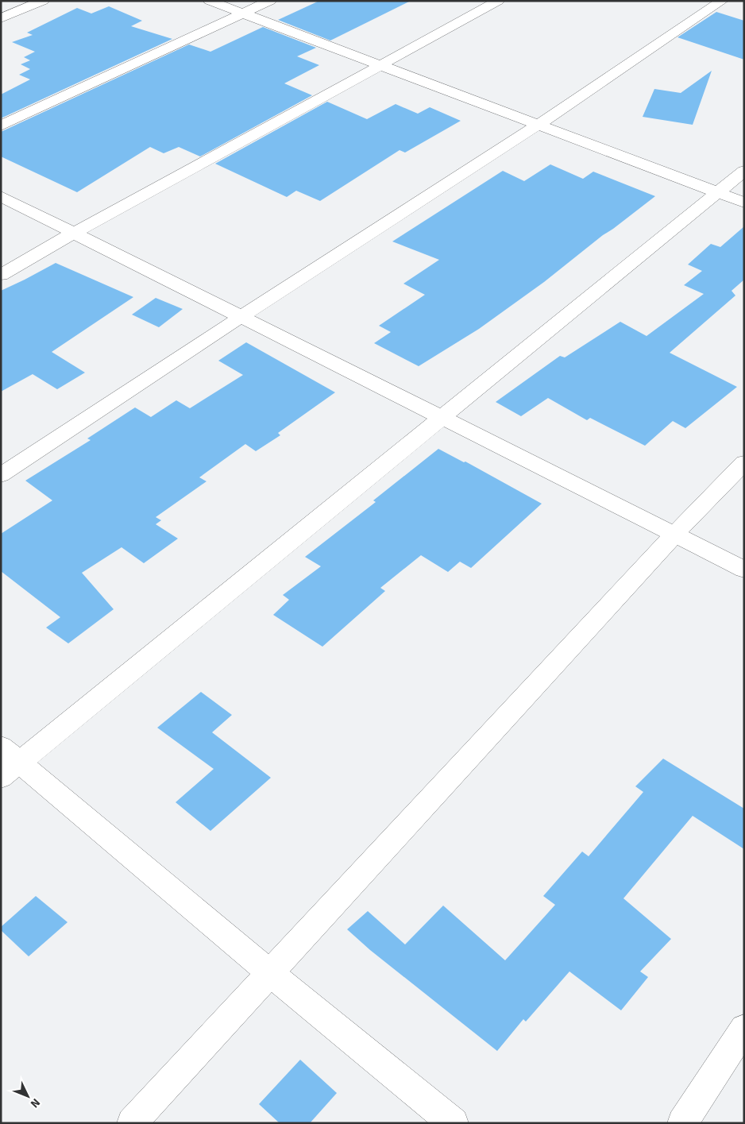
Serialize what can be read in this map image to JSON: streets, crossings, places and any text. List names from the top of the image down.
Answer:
{
  "north": "bottom right"
}
